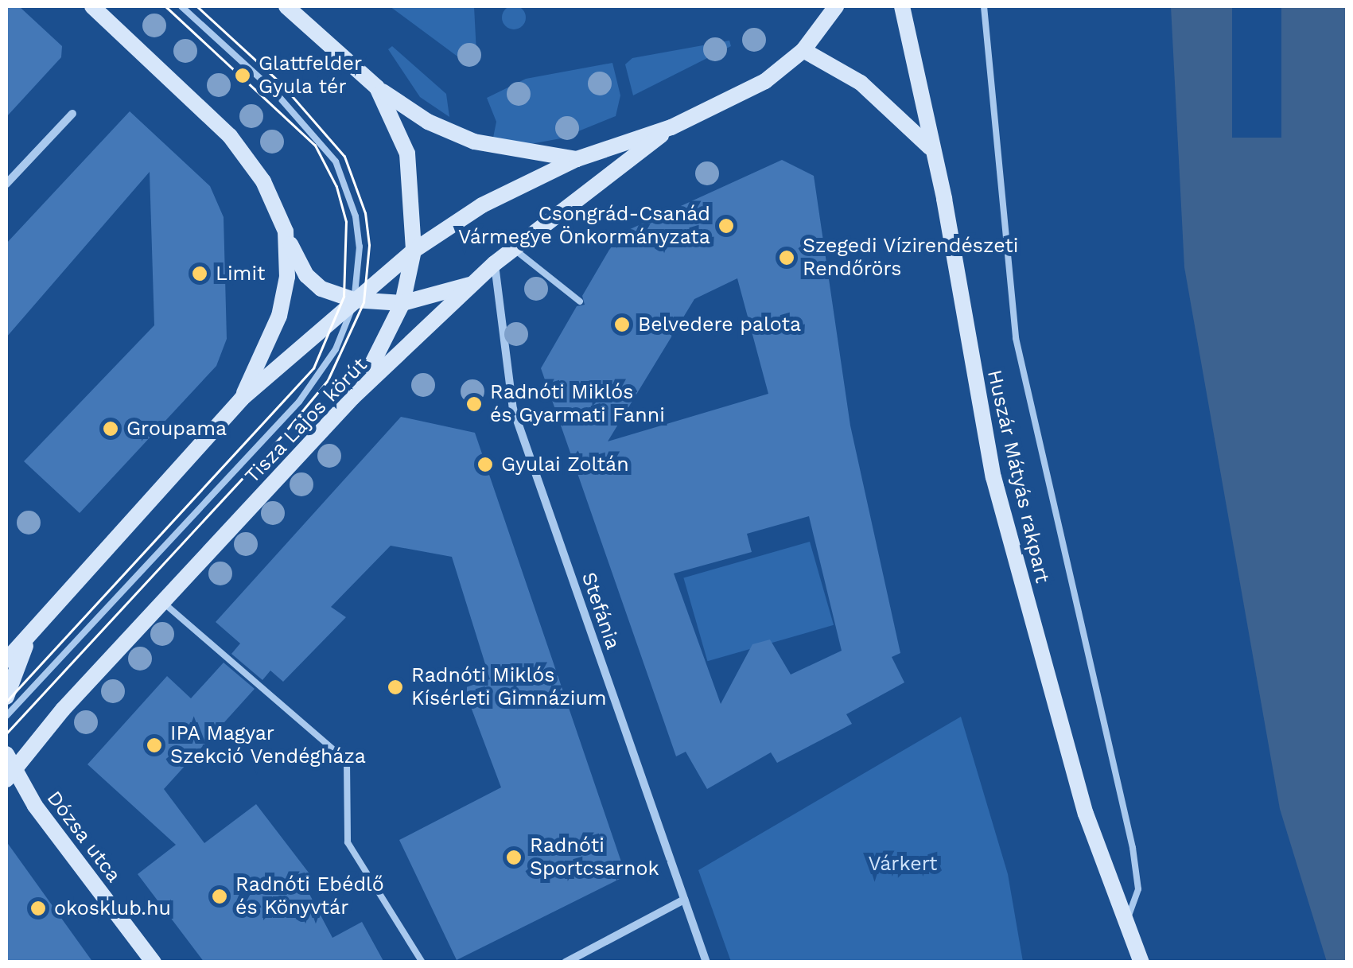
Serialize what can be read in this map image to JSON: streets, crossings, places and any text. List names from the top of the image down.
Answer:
{
  "streets": {
    "street": [
      "Tisza Lajos körút",
      "Huszár Mátyás rakpart",
      "Stefánia",
      "Dózsa utca"
    ]
  },
  "crossings": [
    ["Tisza Lajos körút", "Stefánia"],
    ["Tisza Lajos körút", "Dózsa utca"]
  ],
  "parks": ["Várkert"],
  "places": [
    "Glattfelder Gyula tér",
    "Csongrád-Csanád Vármegye Önkormányzata",
    "Szegedi Vízirendészeti Rendőrörs",
    "Limit",
    "Belvedere palota",
    "Radnóti Miklós és Gyarmati Fanni",
    "Groupama",
    "Gyulai Zoltán",
    "Radnóti Miklós Kísérleti Gimnázium",
    "IPA Magyar Szekció Vendégháza",
    "Radnóti Sportcsarnok",
    "Radnóti Ebédlő és Könyvtár",
    "okosklub.hu"
  ]
}
